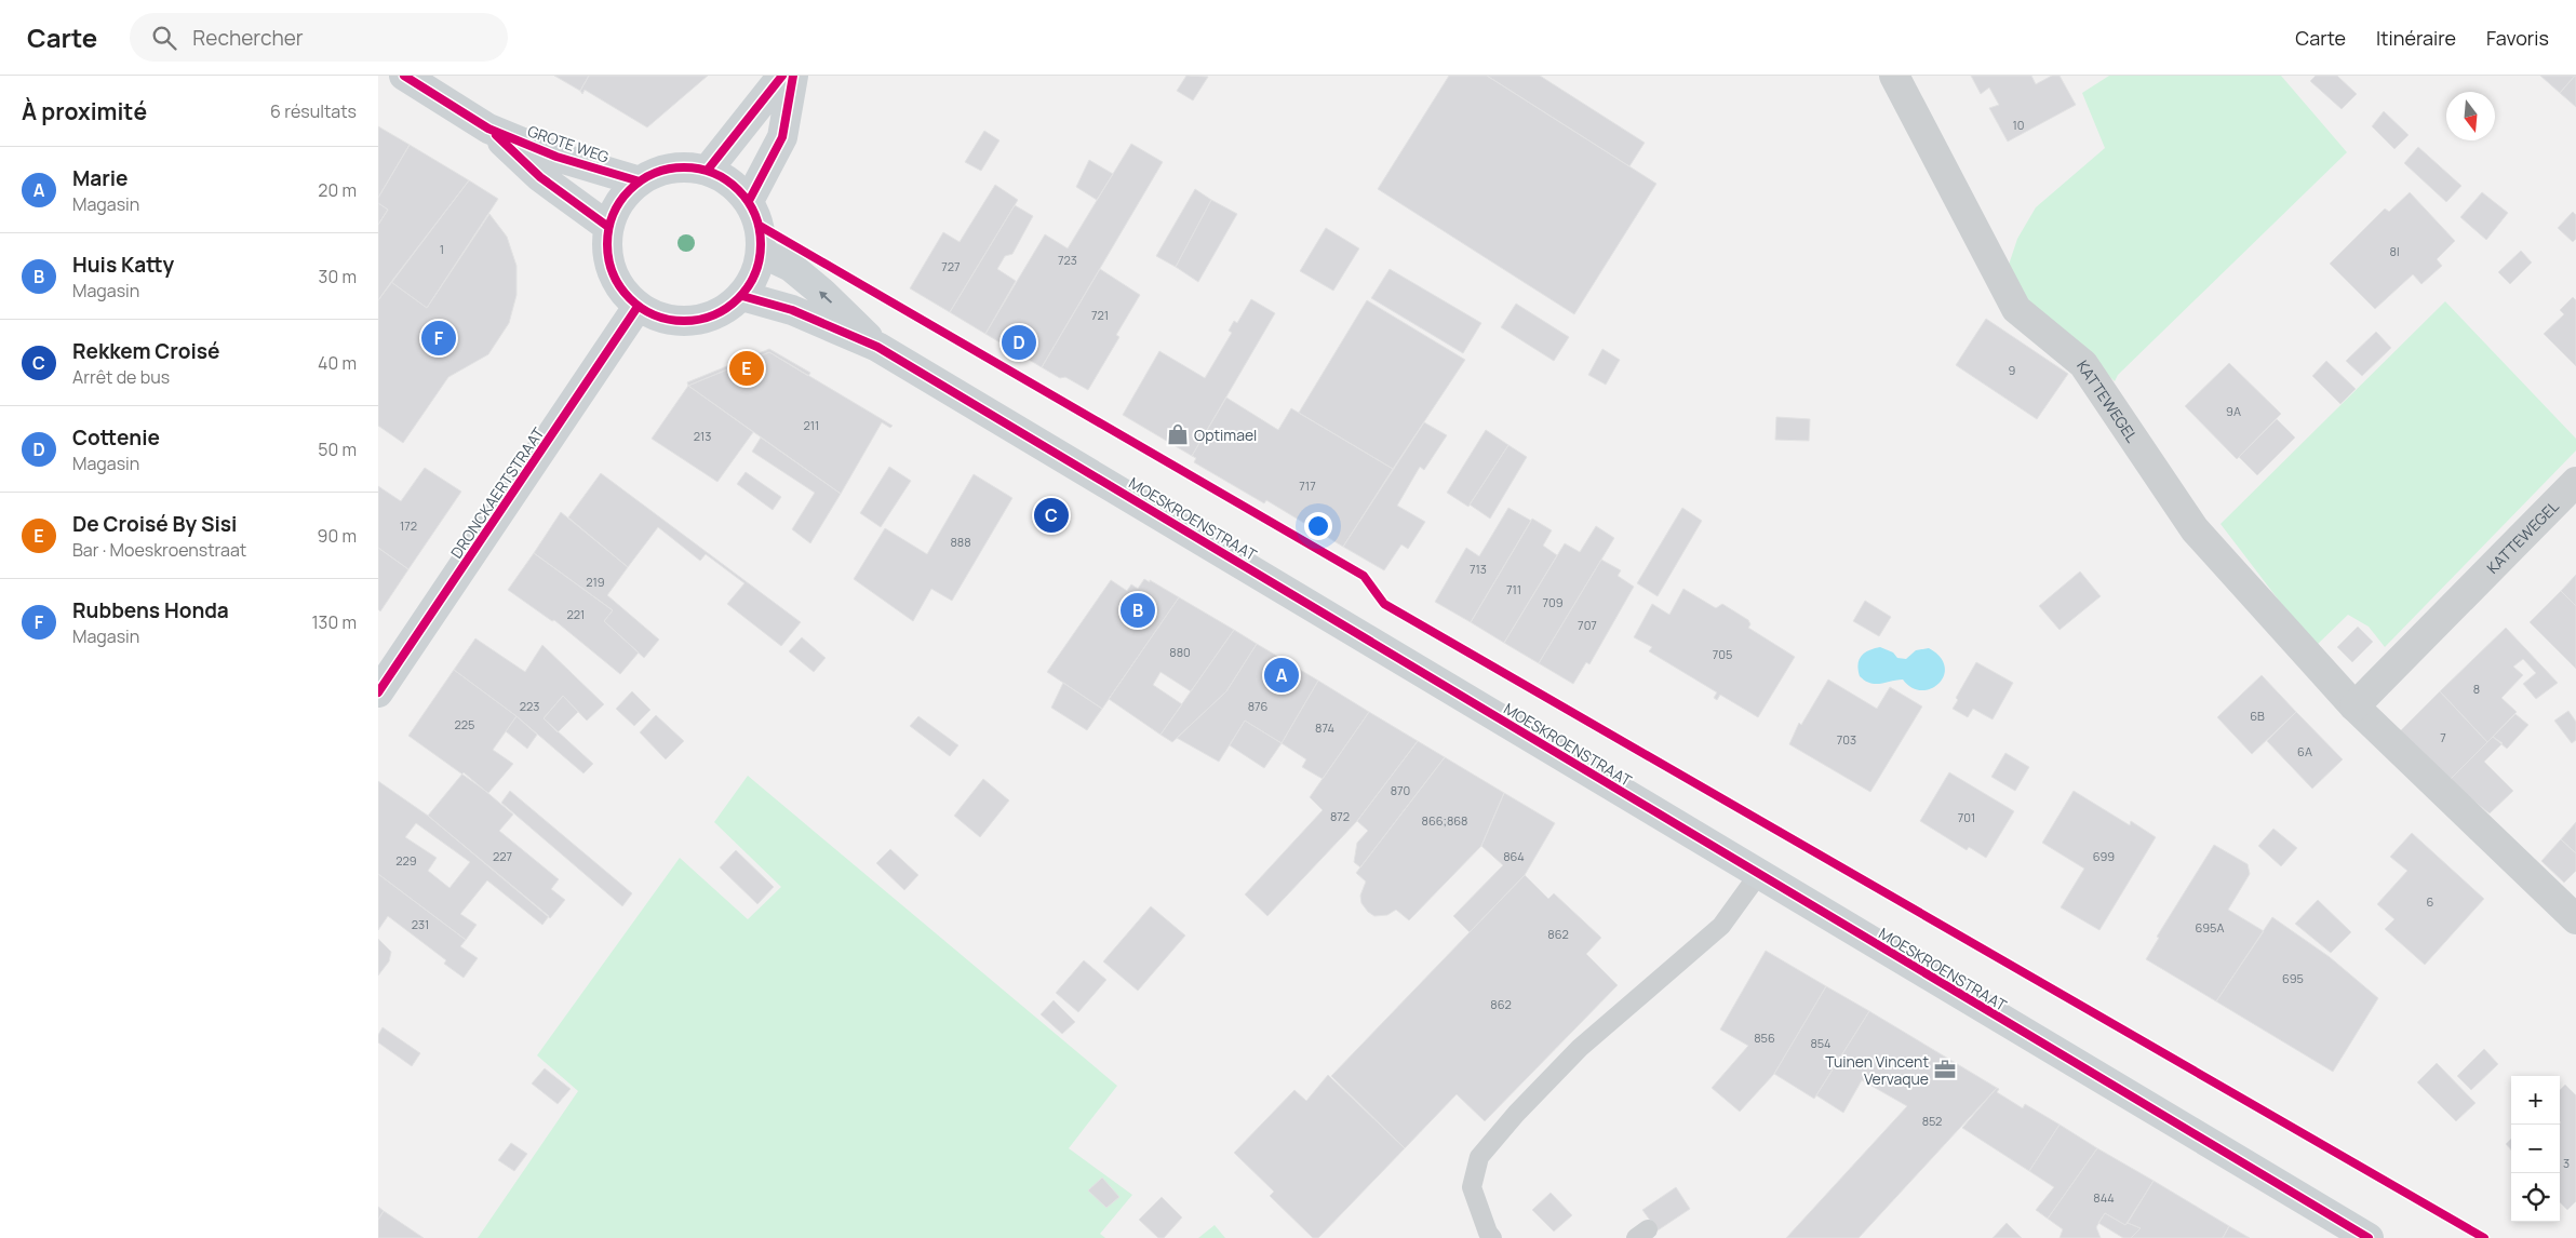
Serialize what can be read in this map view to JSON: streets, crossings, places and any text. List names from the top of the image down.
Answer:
{
  "streets": {
    "main road": ["GROTE WEG", "DRONCKAERTSTRAAT", "MOESKROENSTRAAT"],
    "street": ["KATTEWEGEL"]
  },
  "crossings": [
    ["GROTE WEG", "DRONCKAERTSTRAAT"],
    ["GROTE WEG", "MOESKROENSTRAAT"],
    ["DRONCKAERTSTRAAT", "MOESKROENSTRAAT"]
  ],
  "places": {
    "shop": ["Optimael"],
    "office": ["Tuinen Vincent Vervaque"]
  },
  "house_numbers": [
    "10",
    "1",
    "8I",
    "723",
    "727",
    "721",
    "9",
    "9A",
    "211",
    "213",
    "717",
    "172",
    "888",
    "713",
    "219",
    "711",
    "709",
    "221",
    "707",
    "880",
    "705",
    "8",
    "223",
    "876",
    "6B",
    "225",
    "874",
    "7",
    "703",
    "6A",
    "870",
    "872",
    "701",
    "866;868",
    "227",
    "864",
    "699",
    "229",
    "6",
    "231",
    "695A",
    "862",
    "695",
    "862",
    "856",
    "854",
    "852",
    "3",
    "844"
  ],
  "north": "bottom",
  "page": {
    "header": "Carte",
    "search": "Rechercher",
    "nav": ["Carte", "Itinéraire", "Favoris"],
    "heading": ["À proximité", "6 résultats"],
    "list": [
      {
        "mark": "A",
        "name": "Marie",
        "note": "Magasin",
        "value": "20 m"
      },
      {
        "mark": "B",
        "name": "Huis Katty",
        "note": "Magasin",
        "value": "30 m"
      },
      {
        "mark": "C",
        "name": "Rekkem Croisé",
        "note": "Arrêt de bus",
        "value": "40 m"
      },
      {
        "mark": "D",
        "name": "Cottenie",
        "note": "Magasin",
        "value": "50 m"
      },
      {
        "mark": "E",
        "name": "De Croisé By Sisi",
        "note": "Bar · Moeskroenstraat",
        "value": "90 m"
      },
      {
        "mark": "F",
        "name": "Rubbens Honda",
        "note": "Magasin",
        "value": "130 m"
      }
    ],
    "pins": [
      "F",
      "D",
      "E",
      "C",
      "B",
      "A"
    ],
    "map_buttons": ["+", "−"]
  }
}
